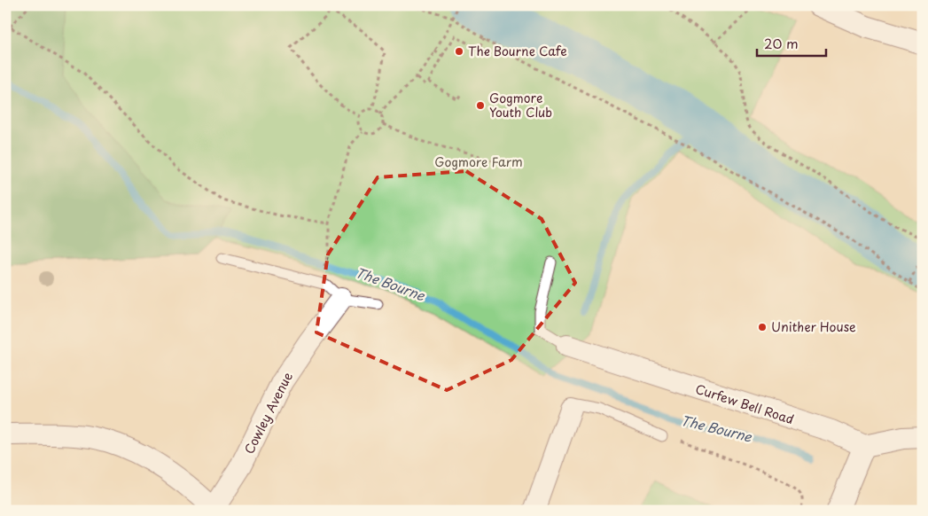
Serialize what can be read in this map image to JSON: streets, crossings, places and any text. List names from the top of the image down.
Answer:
{
  "streets": {
    "street": ["Curfew Bell Road", "Cowley Avenue"]
  },
  "water": ["The Bourne"],
  "parks": ["Gogmore Farm"],
  "places": ["The Bourne Cafe", "Gogmore Youth Club", "Unither House"],
  "scale_bar": "20 m"
}
